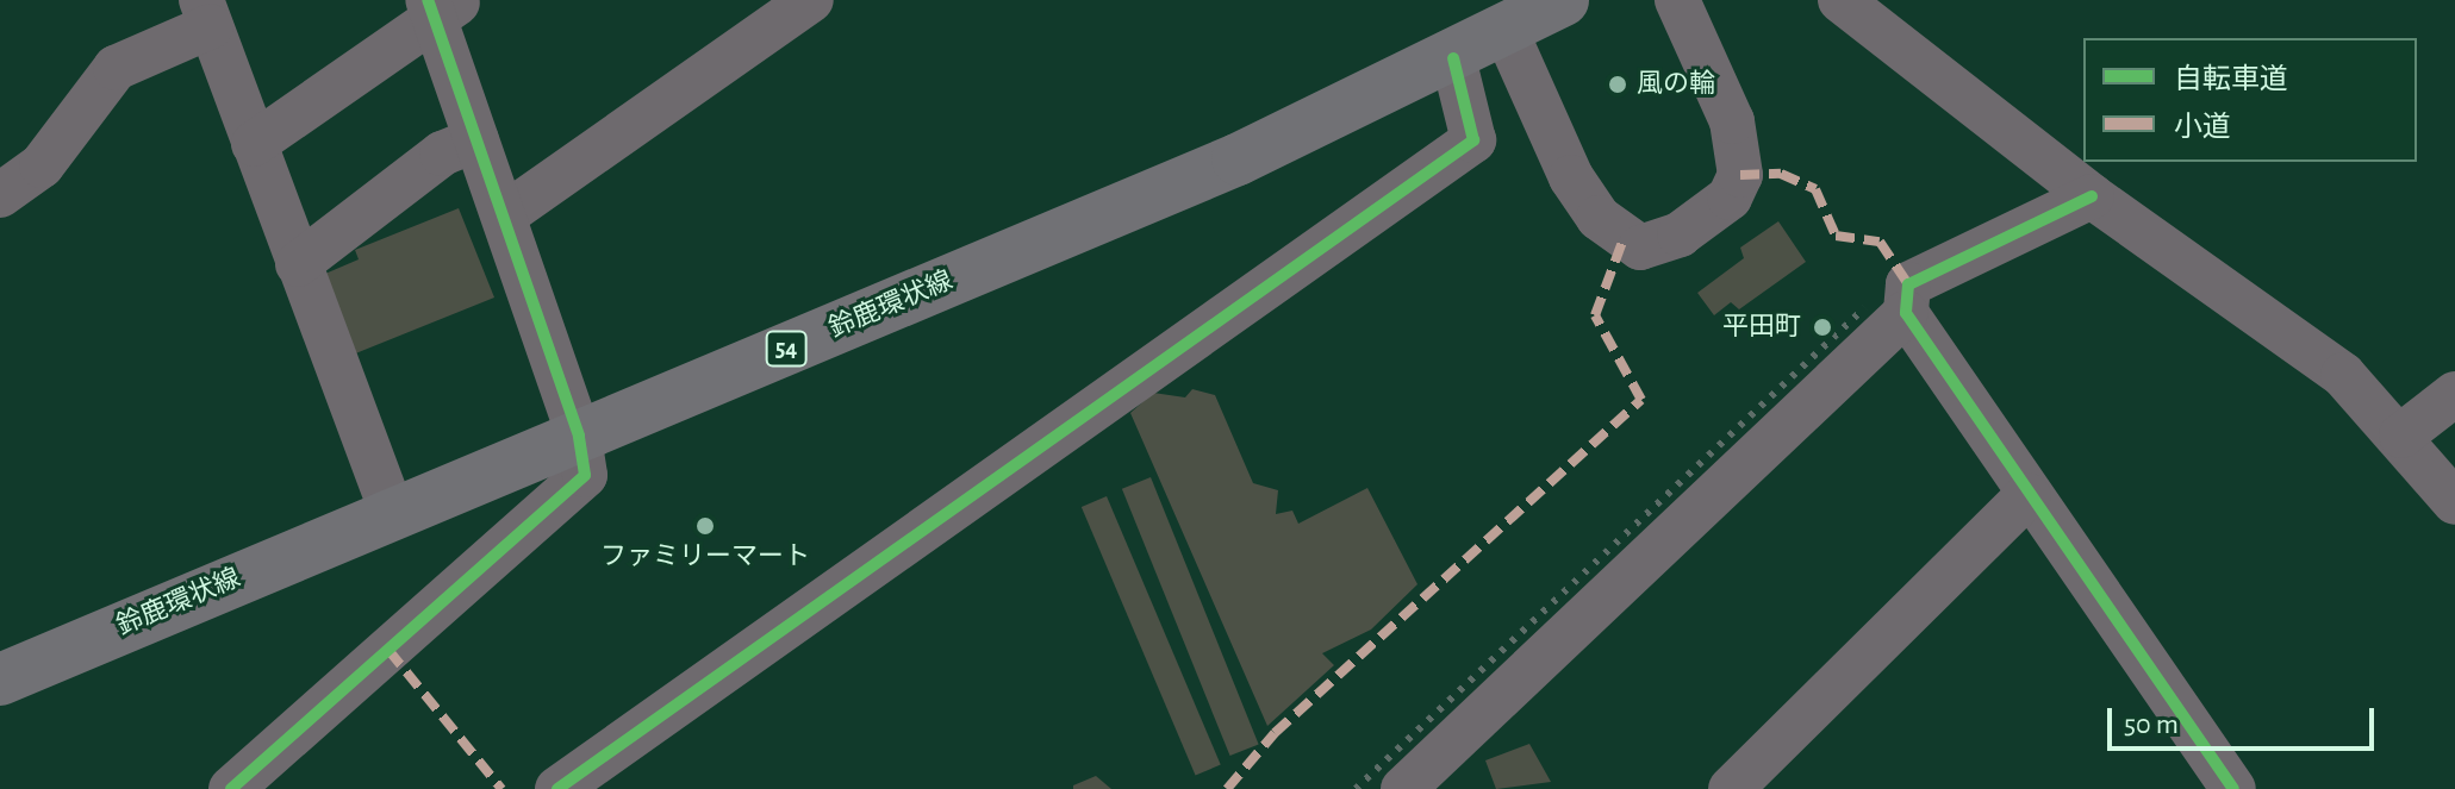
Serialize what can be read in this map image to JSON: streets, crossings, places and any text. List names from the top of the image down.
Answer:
{
  "streets": {
    "main road": ["鈴鹿環状線", "54"]
  },
  "places": ["風の輪", "平田町", "ファミリーマート"],
  "legend": ["自転車道", "小道"],
  "scale_bar": "50 m"
}
